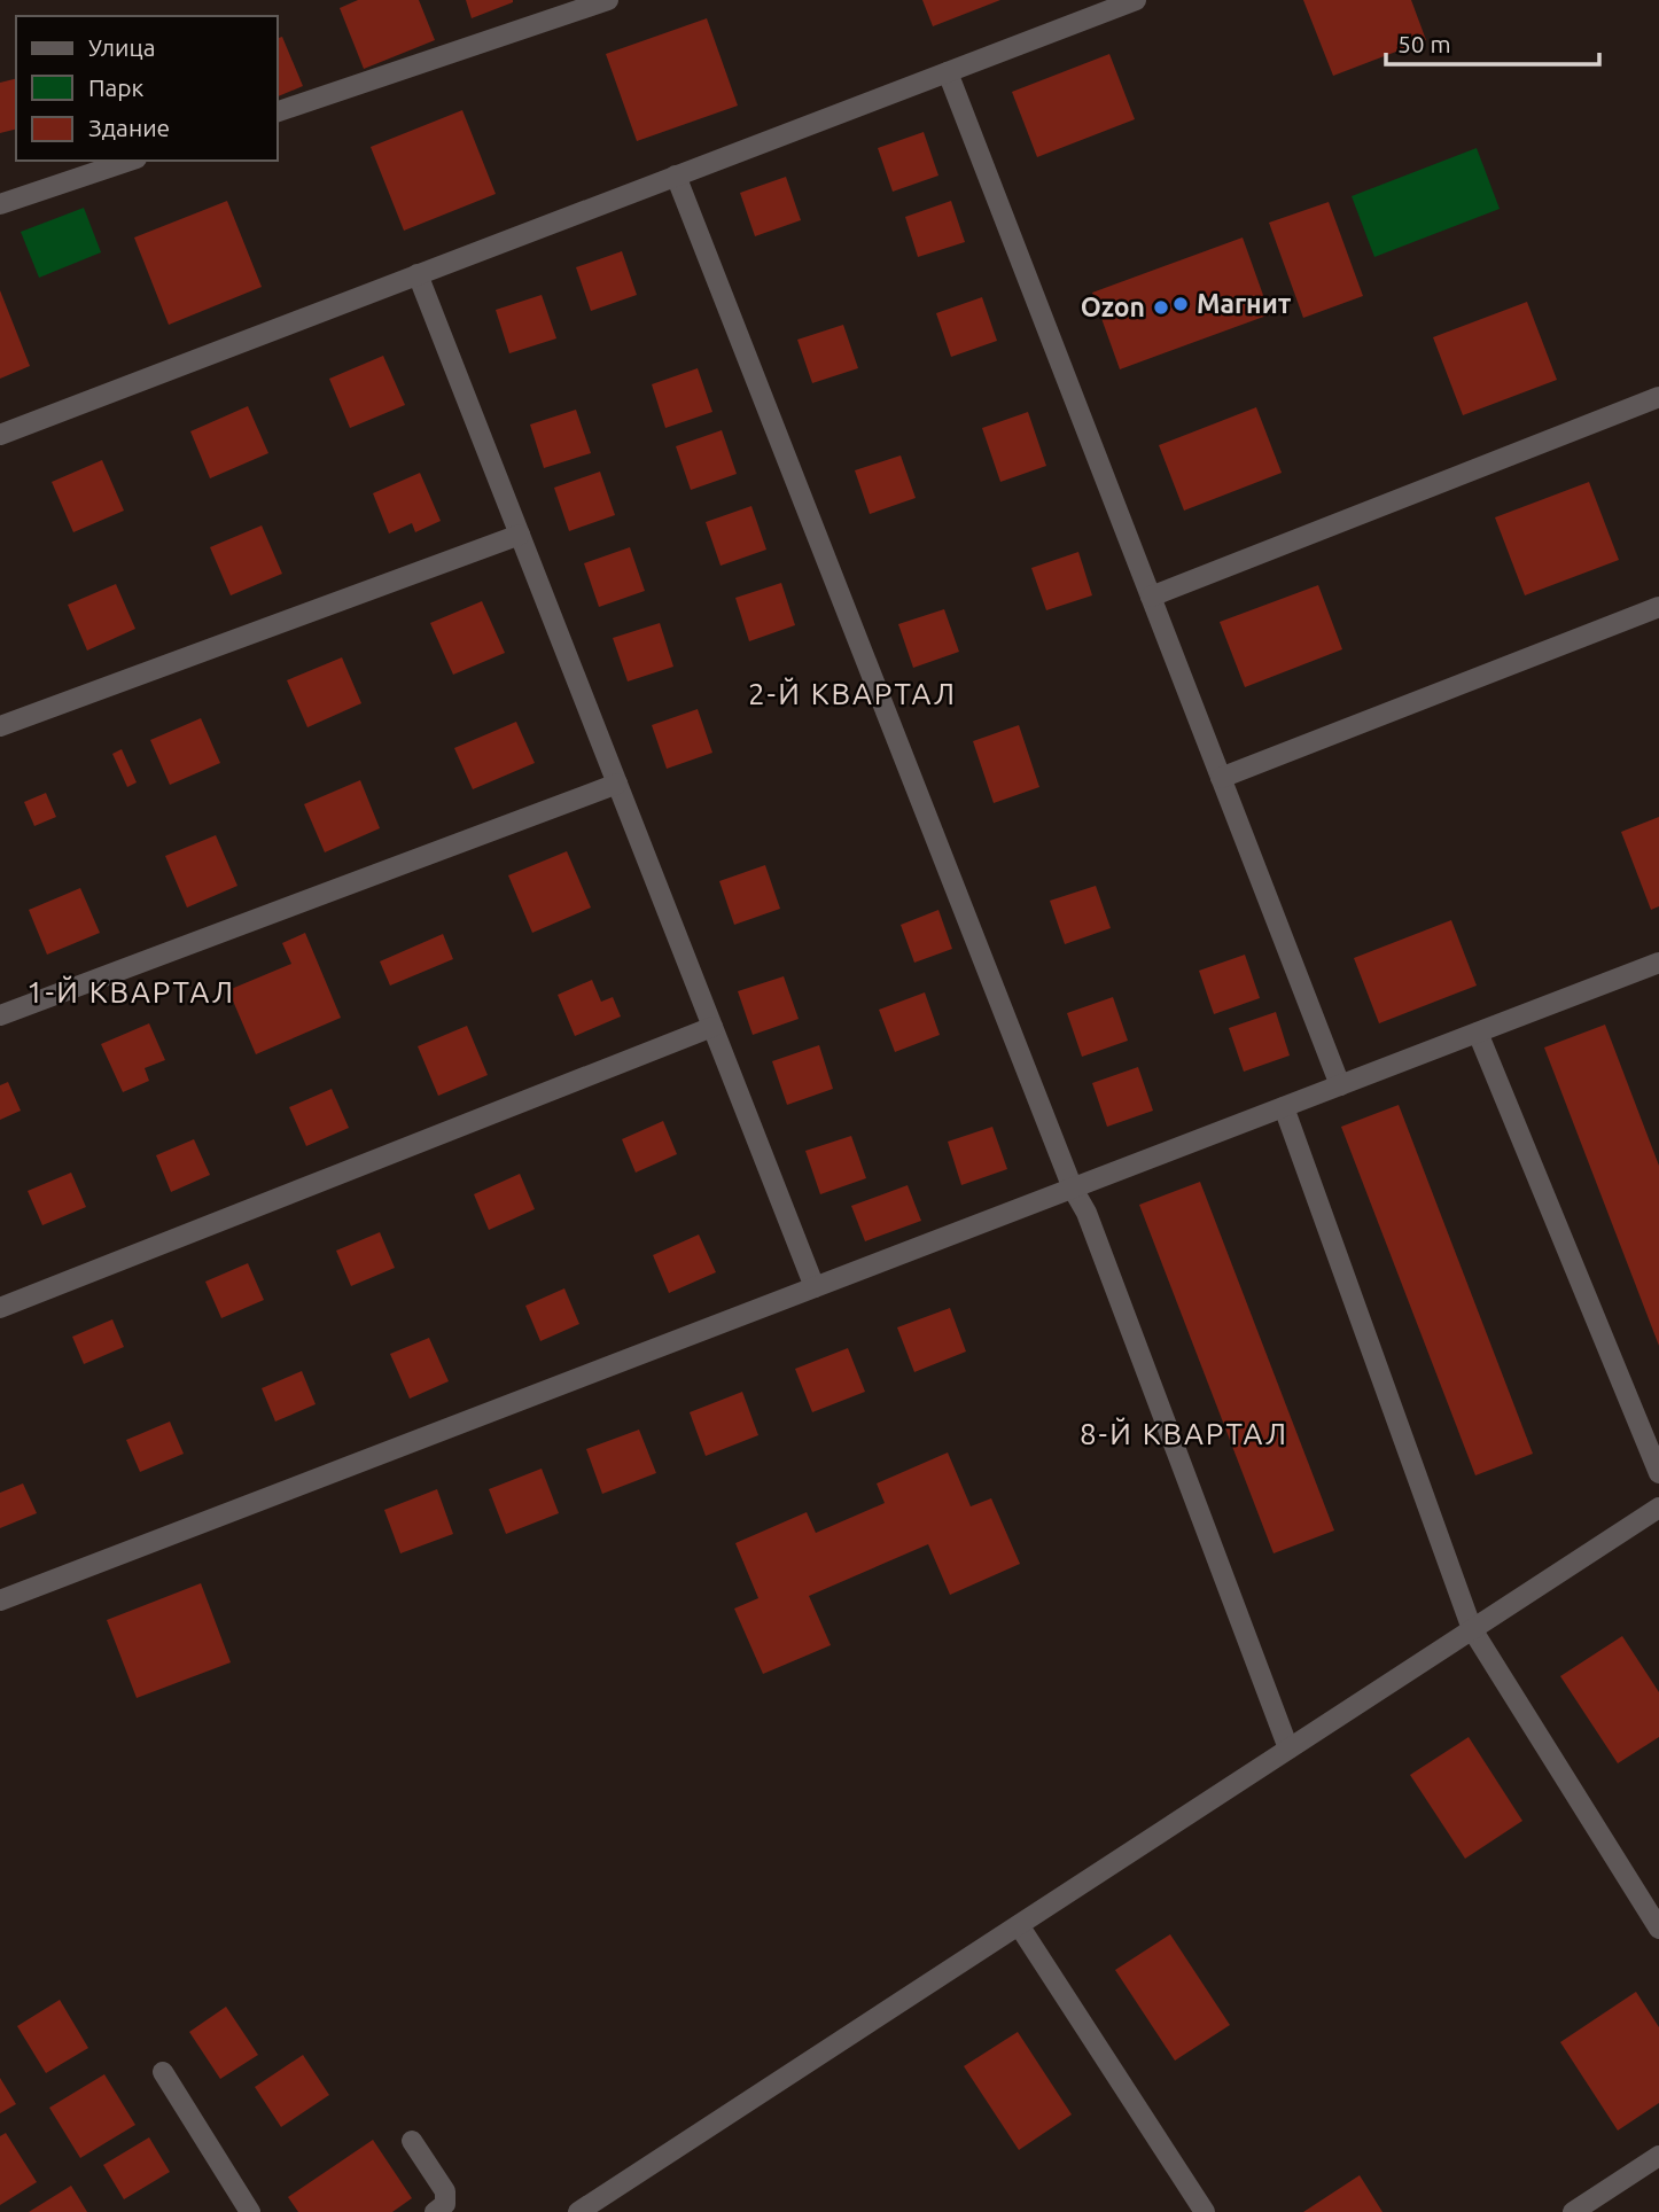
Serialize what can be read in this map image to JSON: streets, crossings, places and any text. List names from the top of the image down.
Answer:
{
  "districts": ["2-Й КВАРТАЛ", "1-Й КВАРТАЛ", "8-Й КВАРТАЛ"],
  "places": ["Магнит", "Ozon"],
  "legend": ["Улица", "Парк", "Здание"],
  "scale_bar": "50 m"
}
